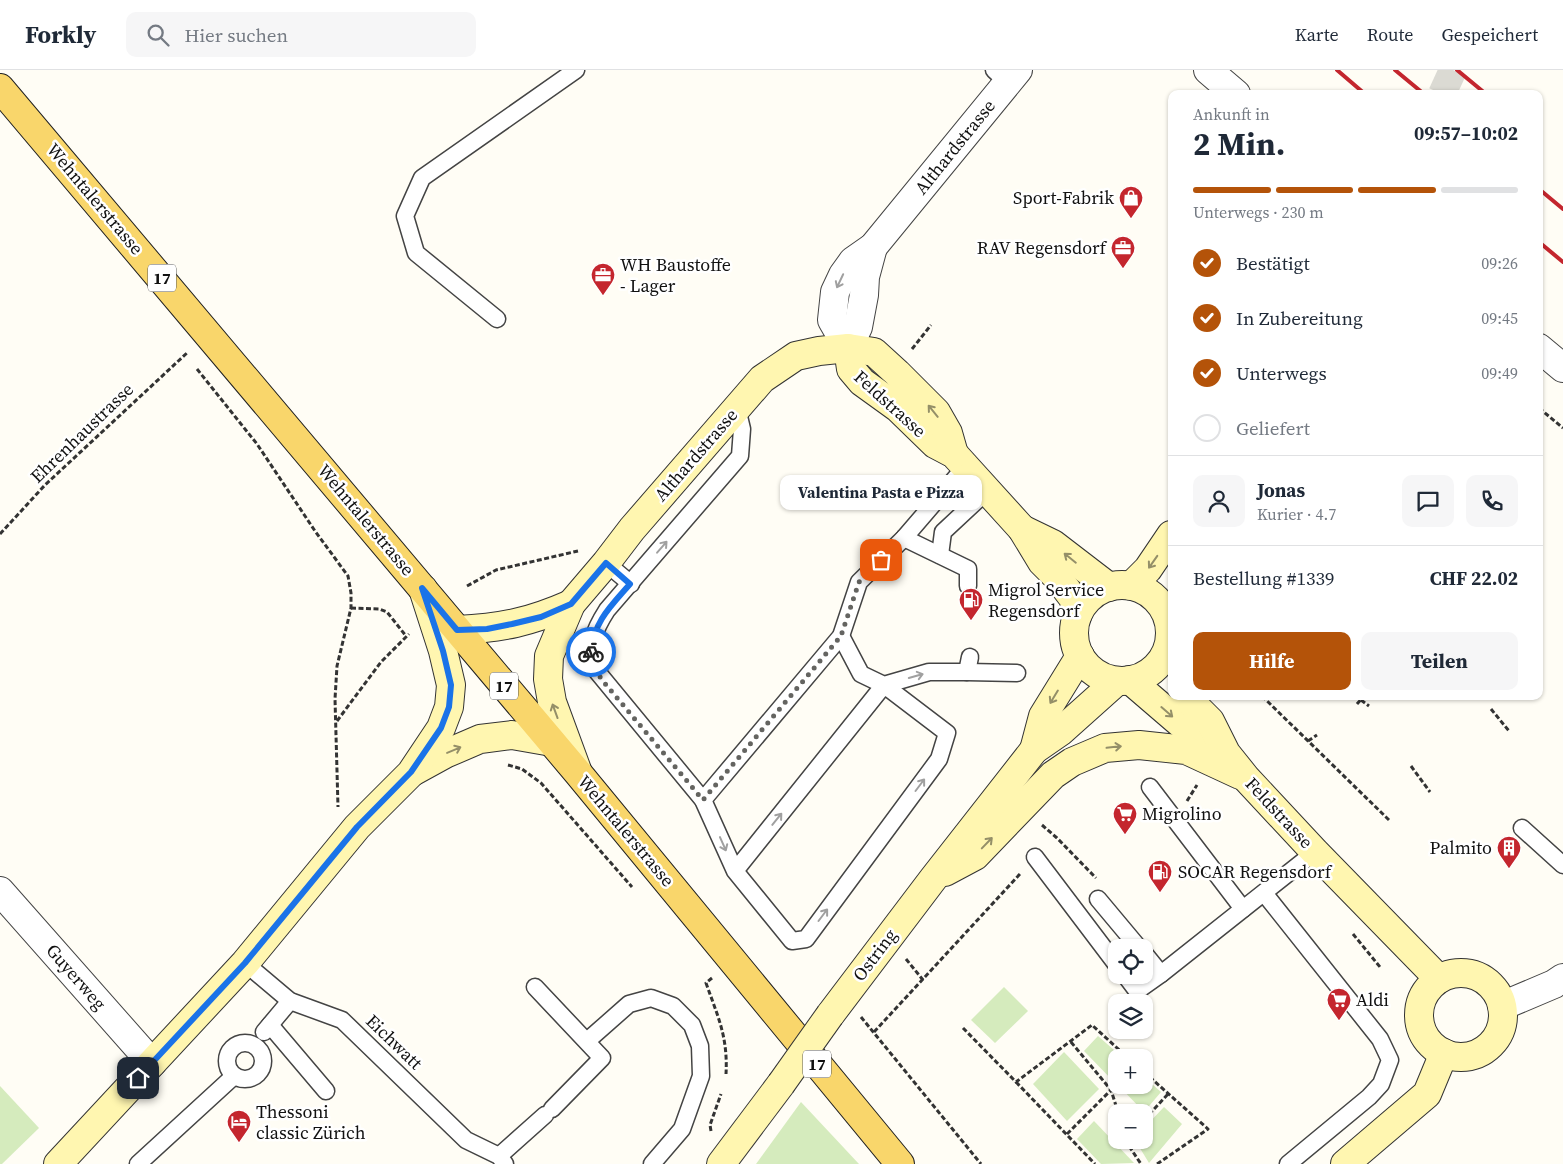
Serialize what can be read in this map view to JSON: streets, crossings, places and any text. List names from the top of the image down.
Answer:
{
  "streets": {
    "main road": [
      "Althardstrasse",
      "Wehntalerstrasse",
      "17",
      "Feldstrasse",
      "Ostring"
    ],
    "street": ["Guyerweg"],
    "lane": ["Eichwatt"],
    "path": ["Ehrenhaustrasse"]
  },
  "crossings": [
    ["Althardstrasse", "Wehntalerstrasse"],
    ["Althardstrasse", "Feldstrasse"],
    ["Feldstrasse", "Ostring"]
  ],
  "places": {
    "shop": ["Sport-Fabrik"],
    "office": ["RAV Regensdorf", "WH Baustoffe - Lager"],
    "other": ["Valentina Pasta e Pizza"],
    "fuel station": ["Migrol Service Regensdorf", "SOCAR Regensdorf"],
    "supermarket": ["Migrolino", "Aldi"],
    "building": ["Palmito"],
    "hotel": ["Thessoni classic Zürich"]
  },
  "page": {
    "header": "Forkly",
    "search": "Hier suchen",
    "nav": ["Karte", "Route", "Gespeichert"],
    "heading": ["2 Min.", "Ankunft in", "09:57–10:02"],
    "panel": [
      "Jonas",
      "Kurier · 4.7",
      "Bestellung #1339",
      "CHF 22.02"
    ],
    "bar": "Unterwegs · 230 m",
    "list": [
      ["Bestätigt", "09:26"],
      ["In Zubereitung", "09:45"],
      ["Unterwegs", "09:49"],
      "Geliefert"
    ],
    "bubble": "Valentina Pasta e Pizza",
    "buttons": ["Hilfe", "Teilen"],
    "map_buttons": ["+", "−"]
  }
}
